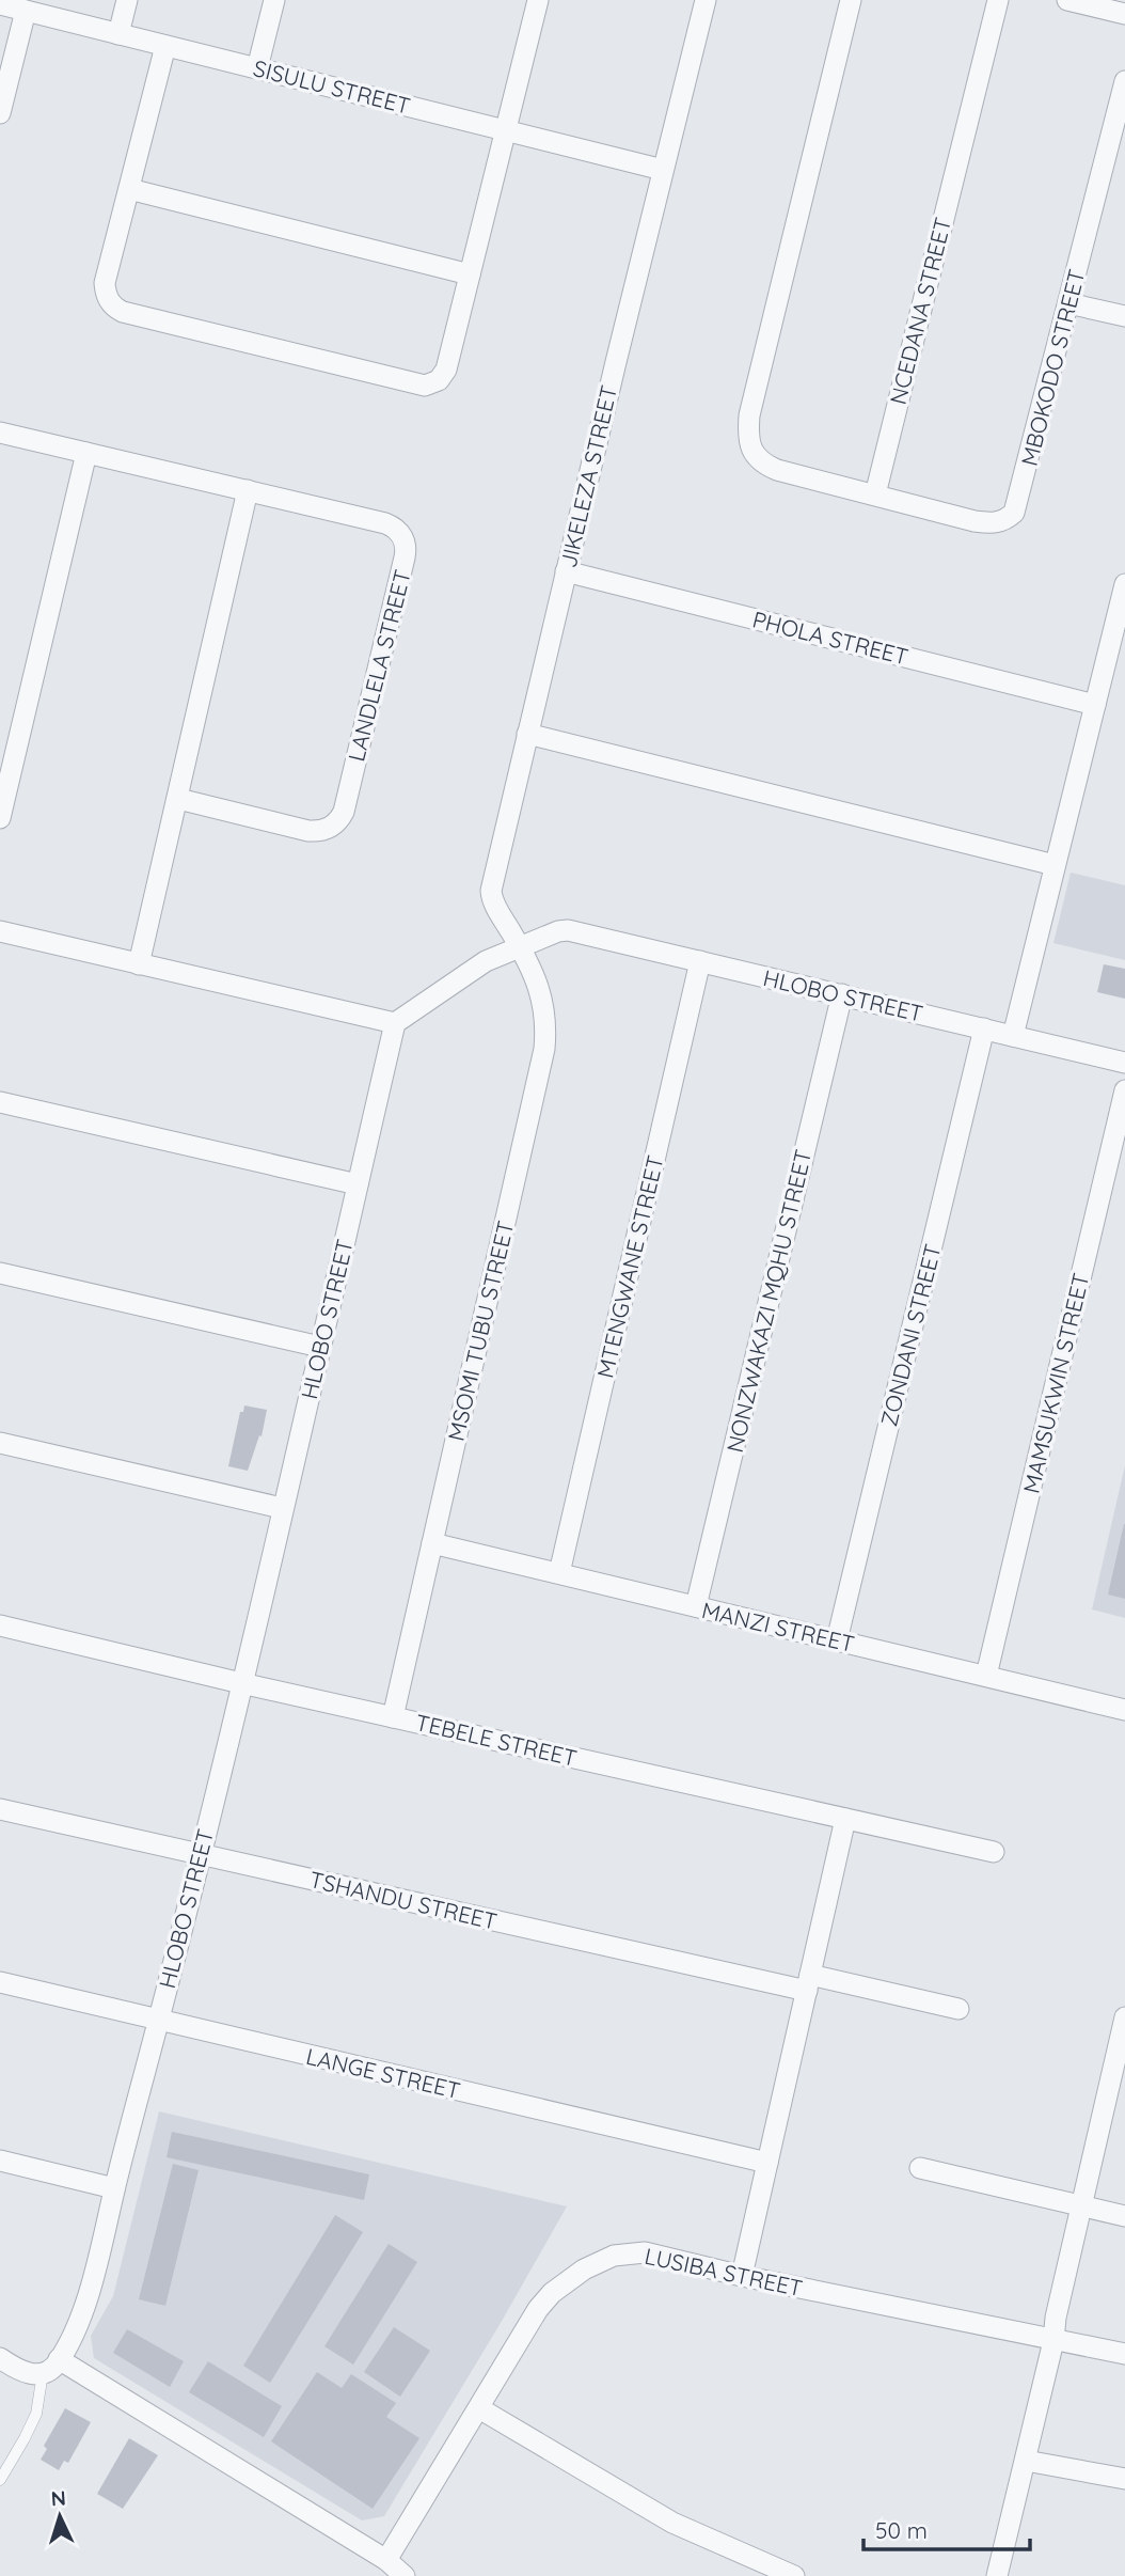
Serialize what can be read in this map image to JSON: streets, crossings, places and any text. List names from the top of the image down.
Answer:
{
  "streets": {
    "street": [
      "SISULU STREET",
      "NCEDANA STREET",
      "MBOKODO STREET",
      "JIKELEZA STREET",
      "PHOLA STREET",
      "LANDLELA STREET",
      "HLOBO STREET",
      "MTENGWANE STREET",
      "NONZWAKAZI MQHU STREET",
      "MSOMI TUBU STREET",
      "ZONDANI STREET",
      "MAMSUKWIN STREET",
      "MANZI STREET",
      "TEBELE STREET",
      "TSHANDU STREET",
      "LANGE STREET",
      "LUSIBA STREET"
    ]
  },
  "crossings": [
    ["SISULU STREET", "JIKELEZA STREET"],
    ["NCEDANA STREET", "MBOKODO STREET"],
    ["JIKELEZA STREET", "PHOLA STREET"],
    ["JIKELEZA STREET", "HLOBO STREET"],
    ["JIKELEZA STREET", "MSOMI TUBU STREET"],
    ["HLOBO STREET", "MTENGWANE STREET"],
    ["HLOBO STREET", "NONZWAKAZI MQHU STREET"],
    ["HLOBO STREET", "MSOMI TUBU STREET"],
    ["HLOBO STREET", "ZONDANI STREET"],
    ["HLOBO STREET", "TEBELE STREET"],
    ["HLOBO STREET", "TSHANDU STREET"],
    ["HLOBO STREET", "LANGE STREET"],
    ["MTENGWANE STREET", "MANZI STREET"],
    ["NONZWAKAZI MQHU STREET", "MANZI STREET"],
    ["MSOMI TUBU STREET", "MANZI STREET"],
    ["MSOMI TUBU STREET", "TEBELE STREET"],
    ["ZONDANI STREET", "MANZI STREET"],
    ["MAMSUKWIN STREET", "MANZI STREET"]
  ],
  "scale_bar": "50 m",
  "north": "top"
}
